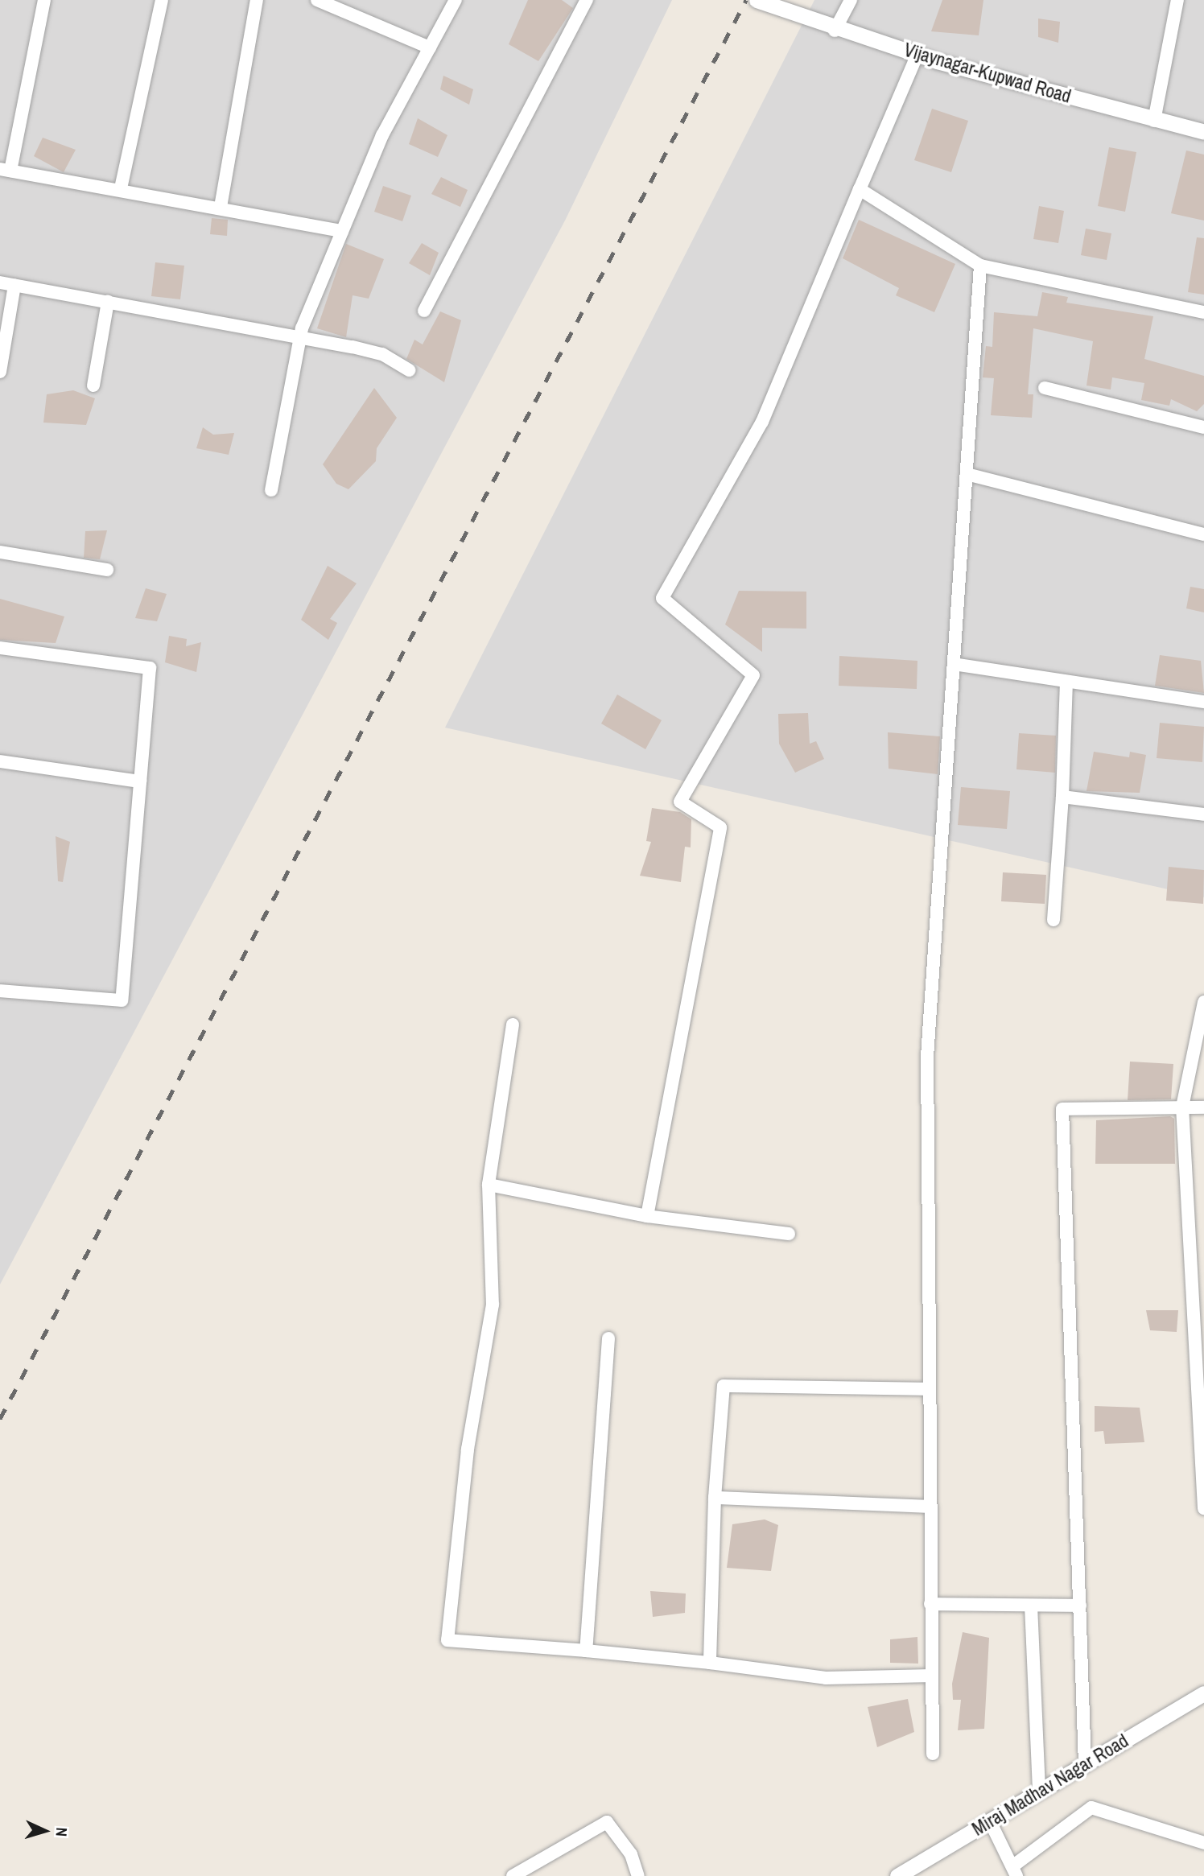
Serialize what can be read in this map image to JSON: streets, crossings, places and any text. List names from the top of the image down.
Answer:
{
  "streets": {
    "street": ["Vijaynagar-Kupwad Road", "Miraj Madhav Nagar Road"]
  },
  "north": "right"
}
